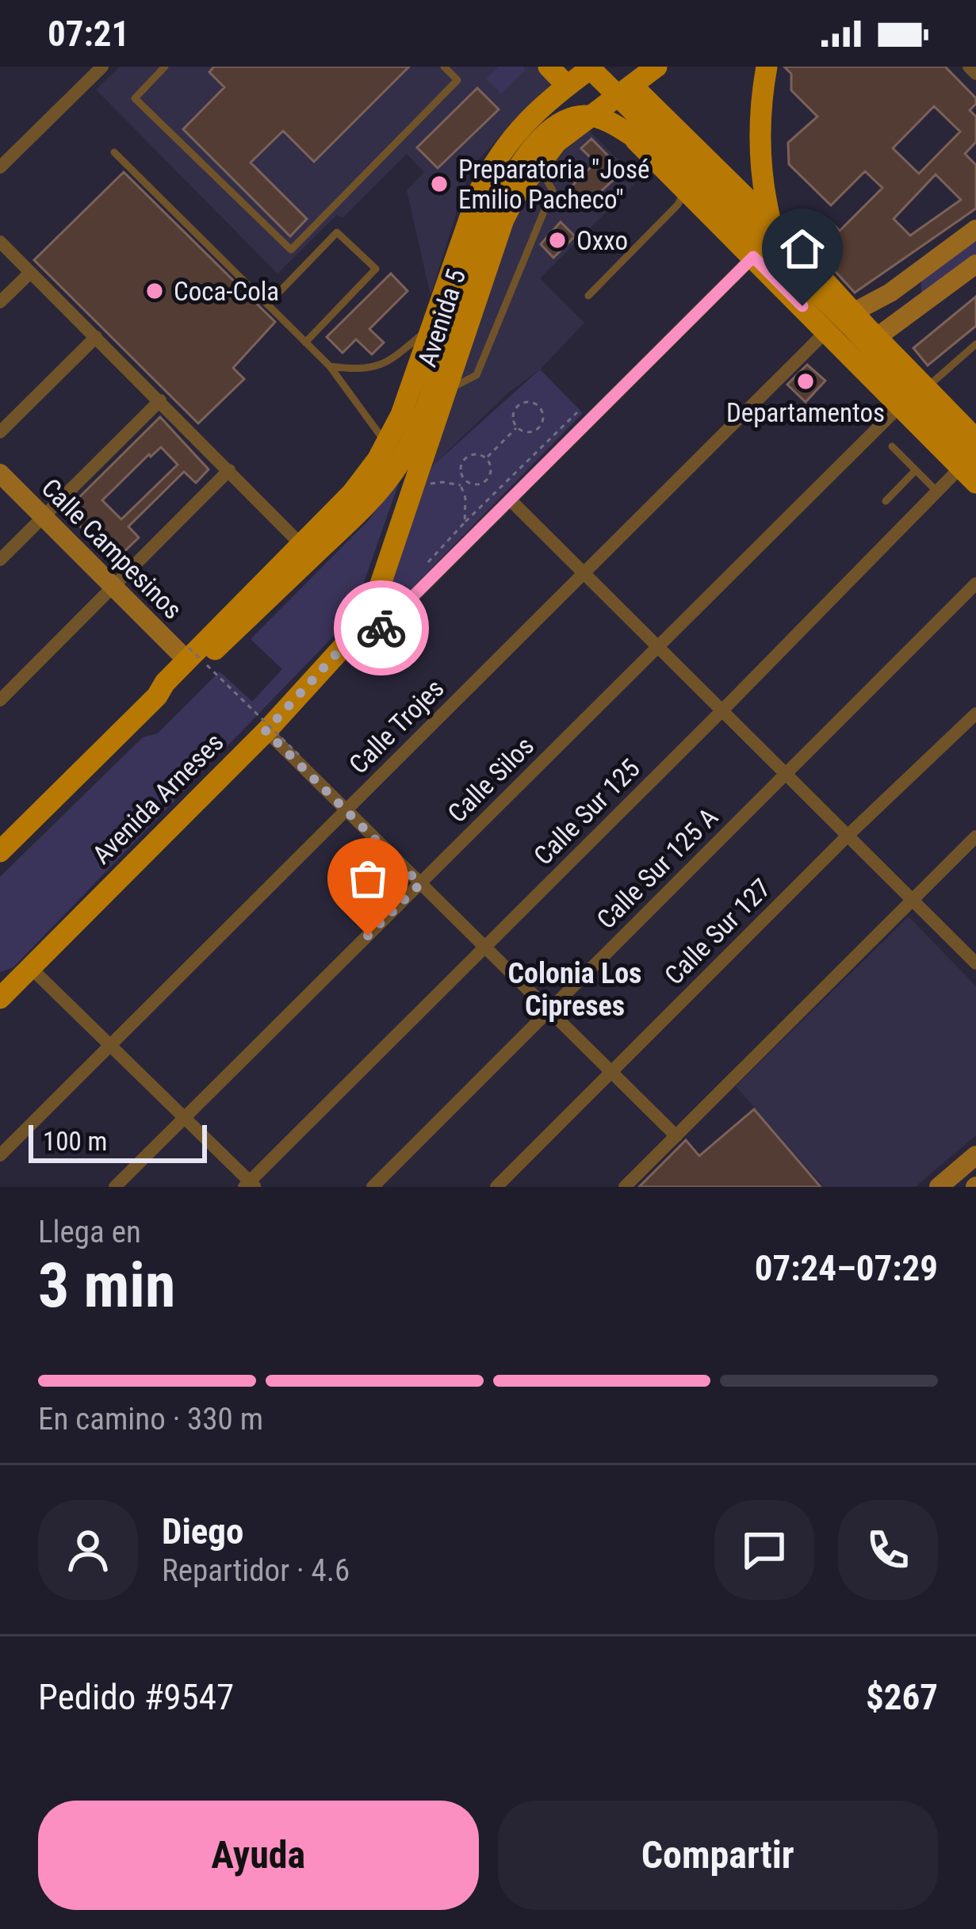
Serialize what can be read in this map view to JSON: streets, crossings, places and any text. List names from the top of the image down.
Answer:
{
  "streets": {
    "main road": ["Avenida 5", "Calle Campesinos", "Avenida Arneses"],
    "street": [
      "Calle Trojes",
      "Calle Silos",
      "Calle Sur 125",
      "Calle Sur 125 A",
      "Calle Sur 127"
    ]
  },
  "crossings": [
    ["Avenida 5", "Avenida Arneses"]
  ],
  "districts": ["Colonia Los Cipreses"],
  "places": [
    "Preparatoria \"José Emilio Pacheco\"",
    "Oxxo",
    "Coca-Cola",
    "Departamentos"
  ],
  "scale_bar": "100 m",
  "page": {
    "status": "07:21",
    "scale": "100 m",
    "heading": ["3 min", "Llega en", "07:24–07:29"],
    "panel": [
      "Diego",
      "Repartidor · 4.6",
      "Pedido #9547",
      "$267"
    ],
    "bar": "En camino · 330 m",
    "buttons": ["Ayuda", "Compartir"]
  }
}
